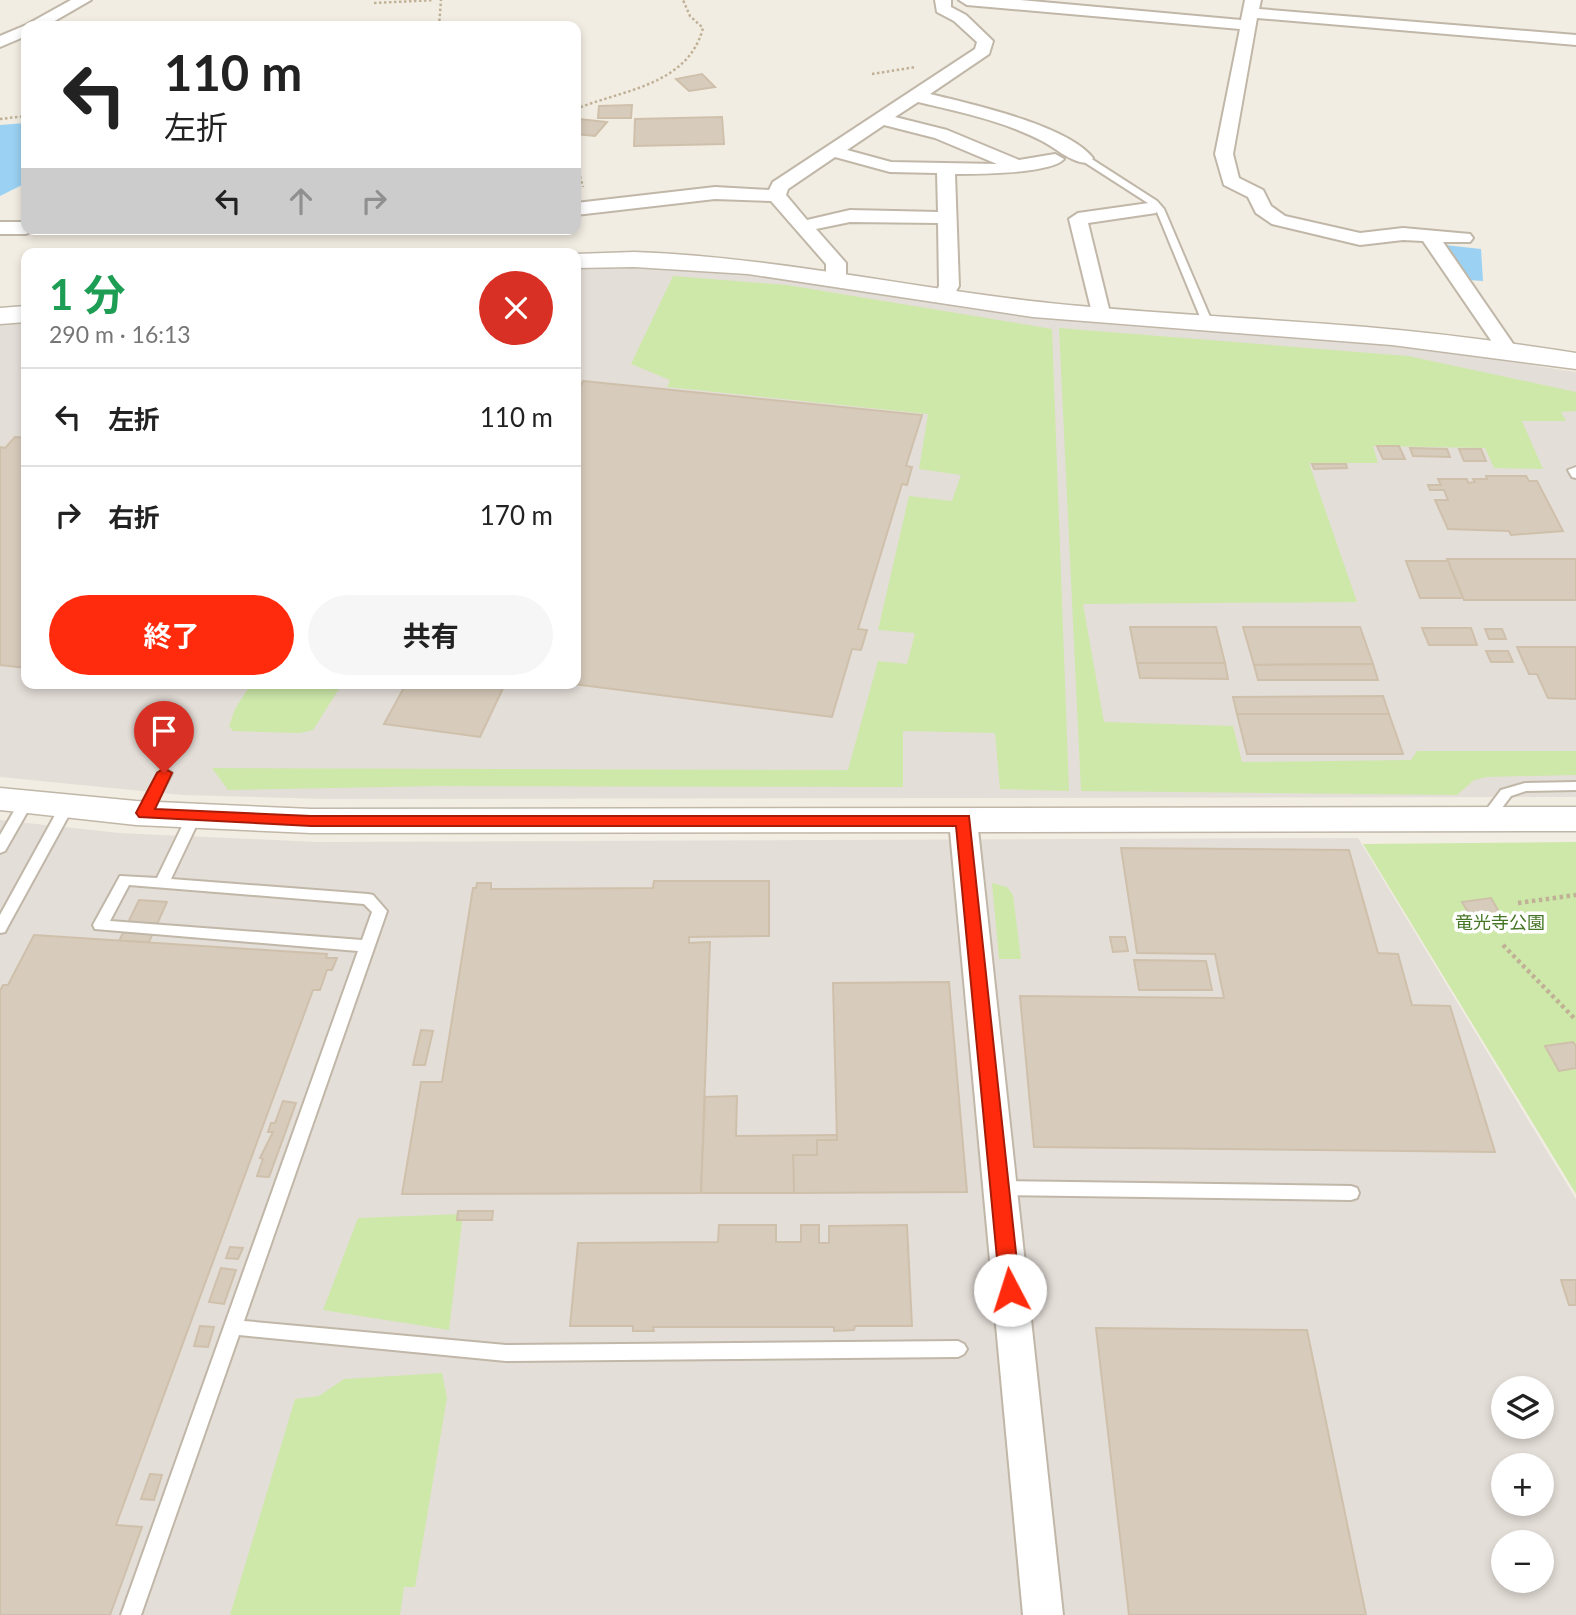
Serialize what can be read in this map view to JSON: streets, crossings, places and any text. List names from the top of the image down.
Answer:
{
  "parks": ["竜光寺公園"],
  "page": {
    "turn": ["110 m", "左折"],
    "heading": ["1 分", "290 m · 16:13"],
    "list": [
      {
        "name": "左折",
        "value": "110 m"
      },
      {
        "name": "右折",
        "value": "170 m"
      }
    ],
    "buttons": ["終了", "共有"],
    "map_buttons": ["+", "−"]
  }
}
